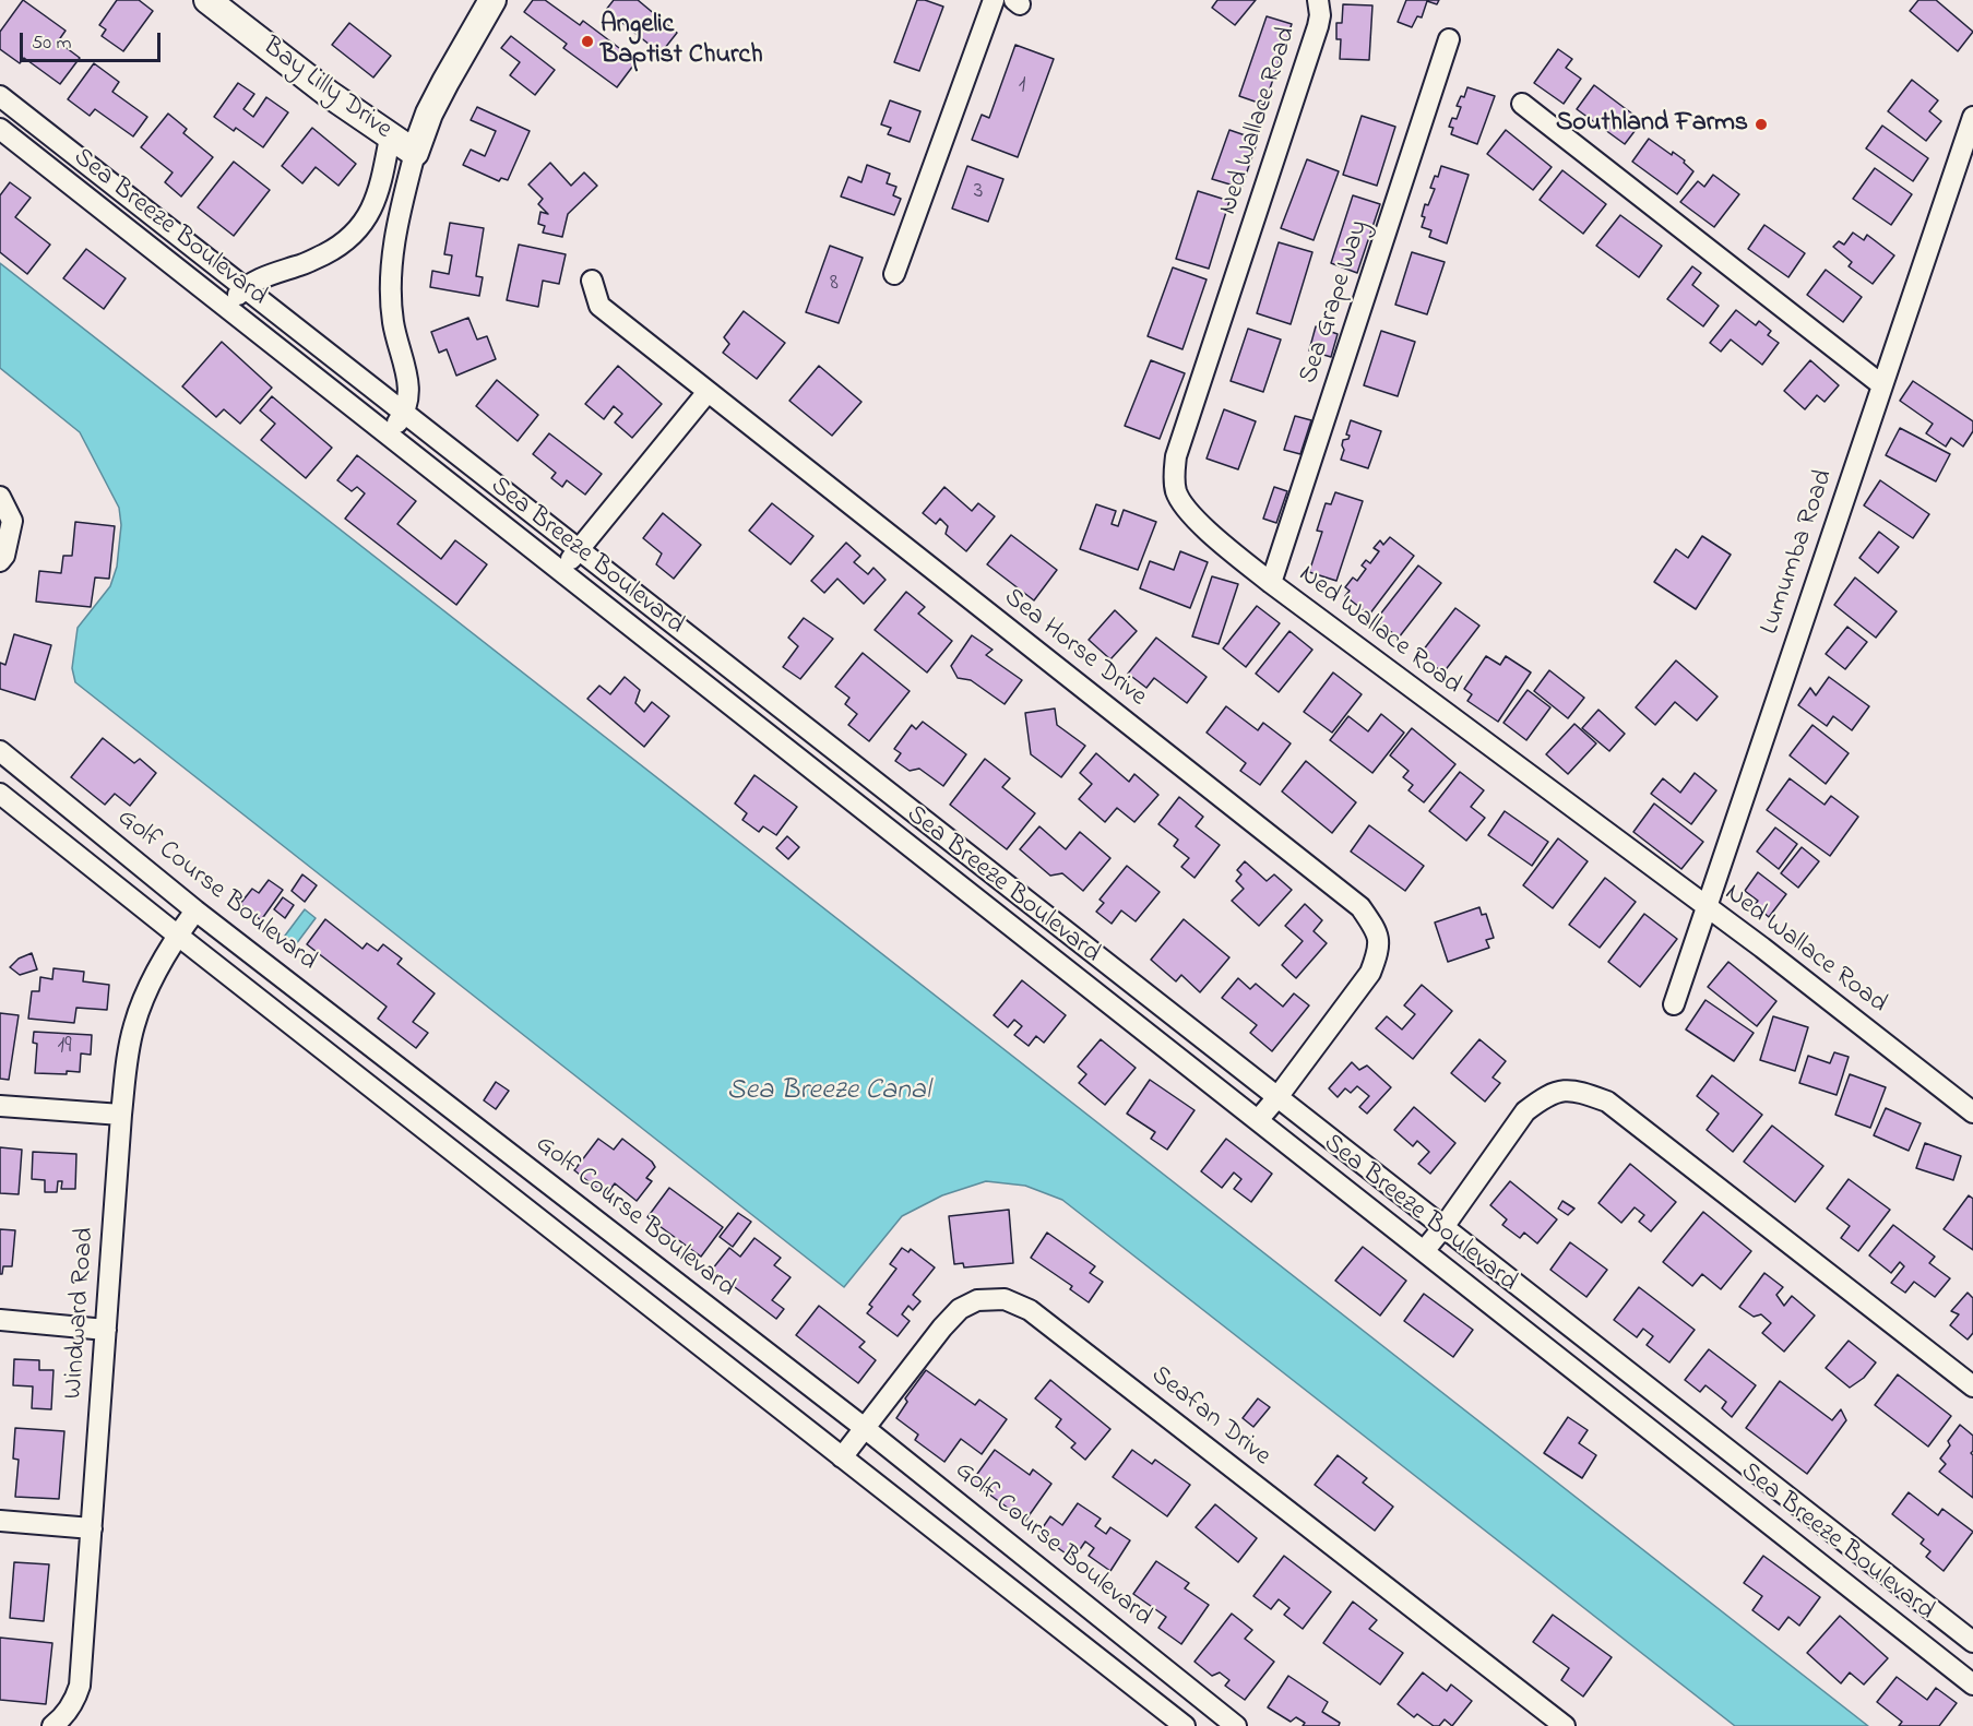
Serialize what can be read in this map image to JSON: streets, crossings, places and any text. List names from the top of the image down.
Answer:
{
  "streets": {
    "main road": ["Bay Lilly Drive"],
    "street": [
      "Ned Wallace Road",
      "Sea Breeze Boulevard",
      "Sea Grape Way",
      "Lumumba Road",
      "Sea Horse Drive",
      "Golf Course Boulevard",
      "Windward Road",
      "Seafan Drive"
    ]
  },
  "crossings": [
    ["Bay Lilly Drive", "Sea Breeze Boulevard"],
    ["Ned Wallace Road", "Sea Grape Way"],
    ["Ned Wallace Road", "Lumumba Road"],
    ["Sea Breeze Boulevard", "Sea Horse Drive"],
    ["Golf Course Boulevard", "Windward Road"],
    ["Golf Course Boulevard", "Seafan Drive"]
  ],
  "water": ["Sea Breeze Canal"],
  "places": ["Angelic Baptist Church", "Southland Farms"],
  "house_numbers": [
    "1",
    "3",
    "8",
    "19"
  ],
  "scale_bar": "50 m"
}
